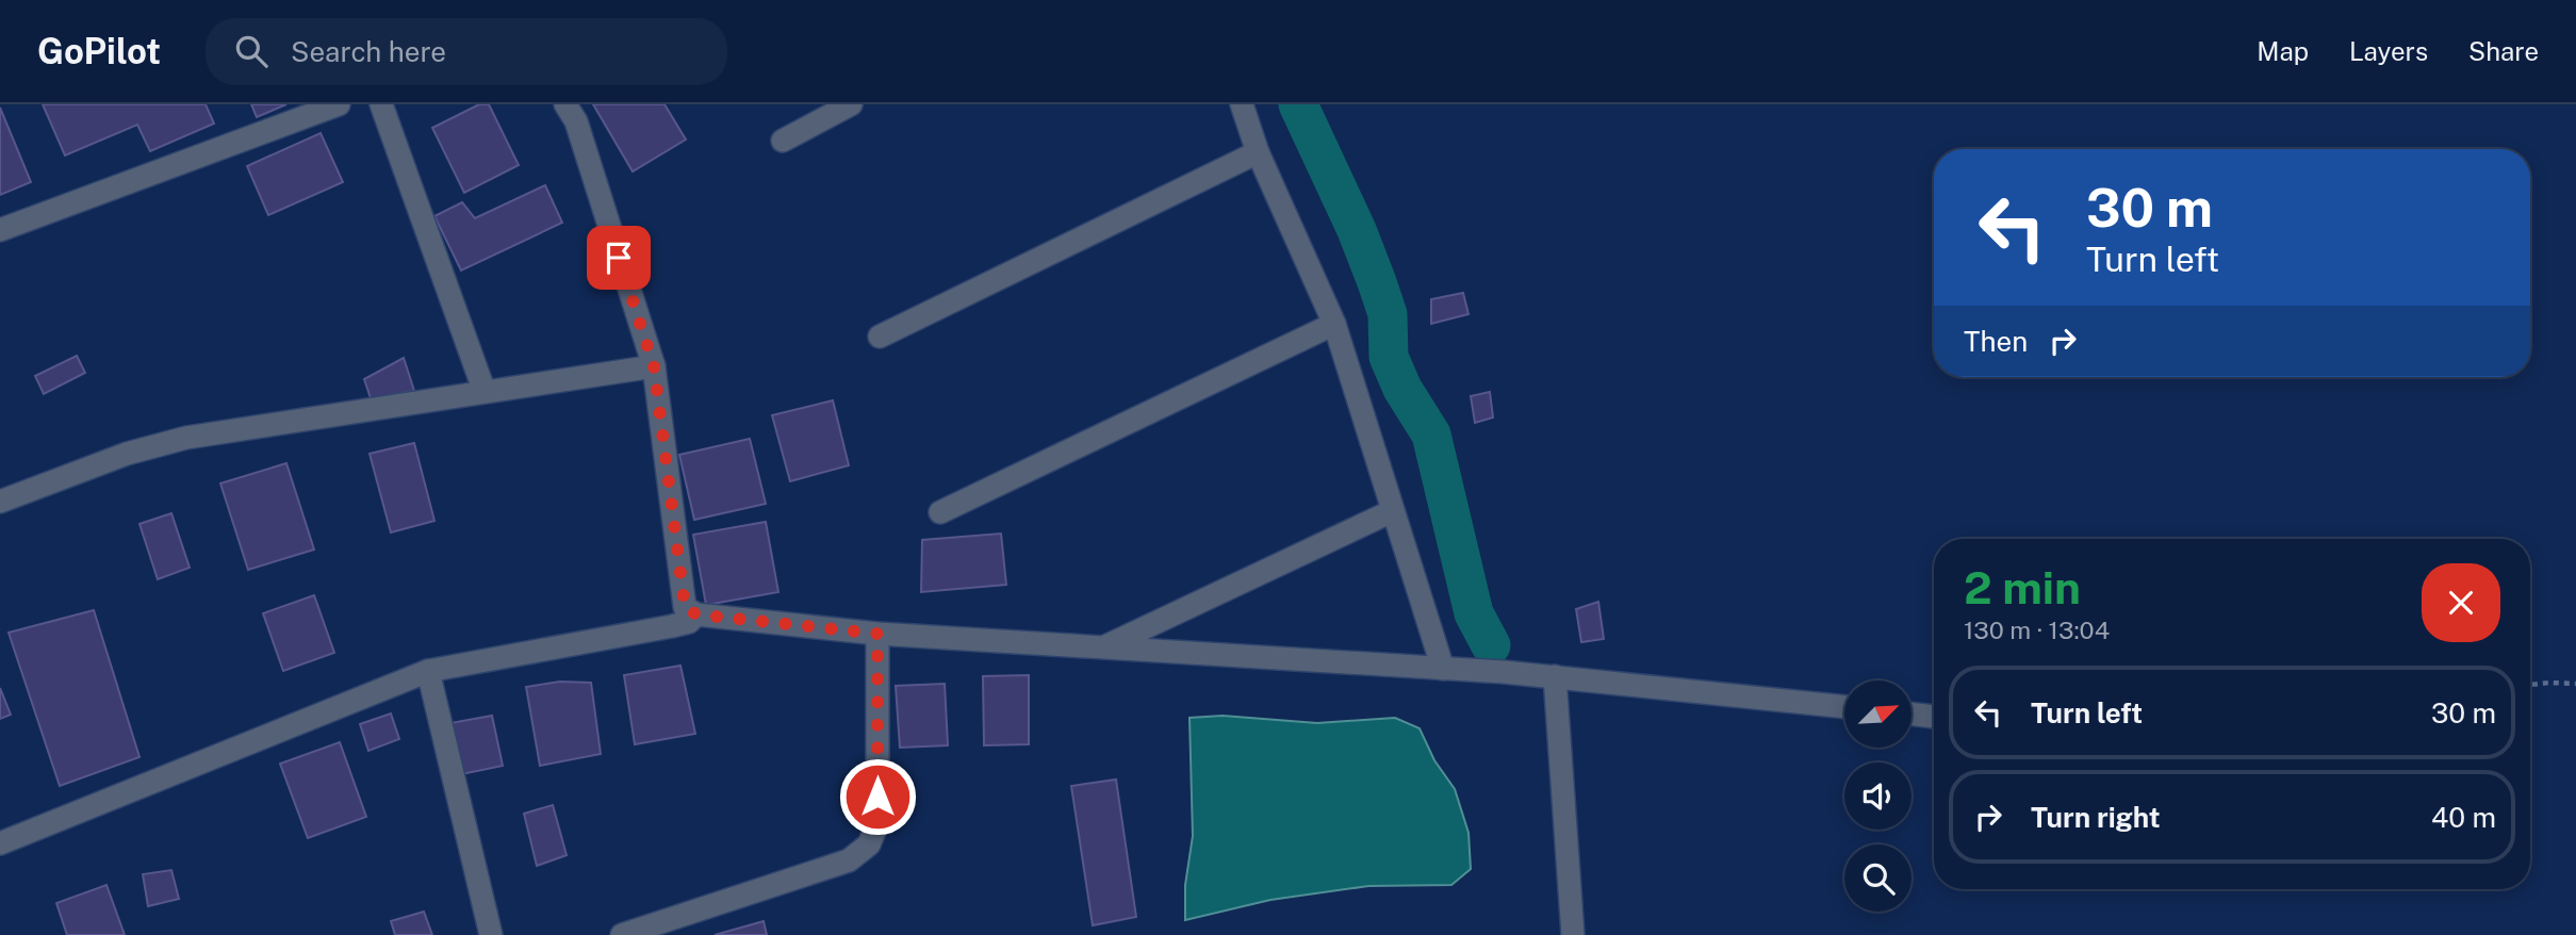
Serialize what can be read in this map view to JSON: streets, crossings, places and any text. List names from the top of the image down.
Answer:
{
  "north": "top right",
  "page": {
    "header": "GoPilot",
    "search": "Search here",
    "nav": ["Map", "Layers", "Share"],
    "turn": ["30 m", "Turn left"],
    "then": "Then",
    "heading": ["2 min", "130 m · 13:04"],
    "list": [
      {
        "name": "Turn left",
        "value": "30 m"
      },
      {
        "name": "Turn right",
        "value": "40 m"
      }
    ]
  }
}
